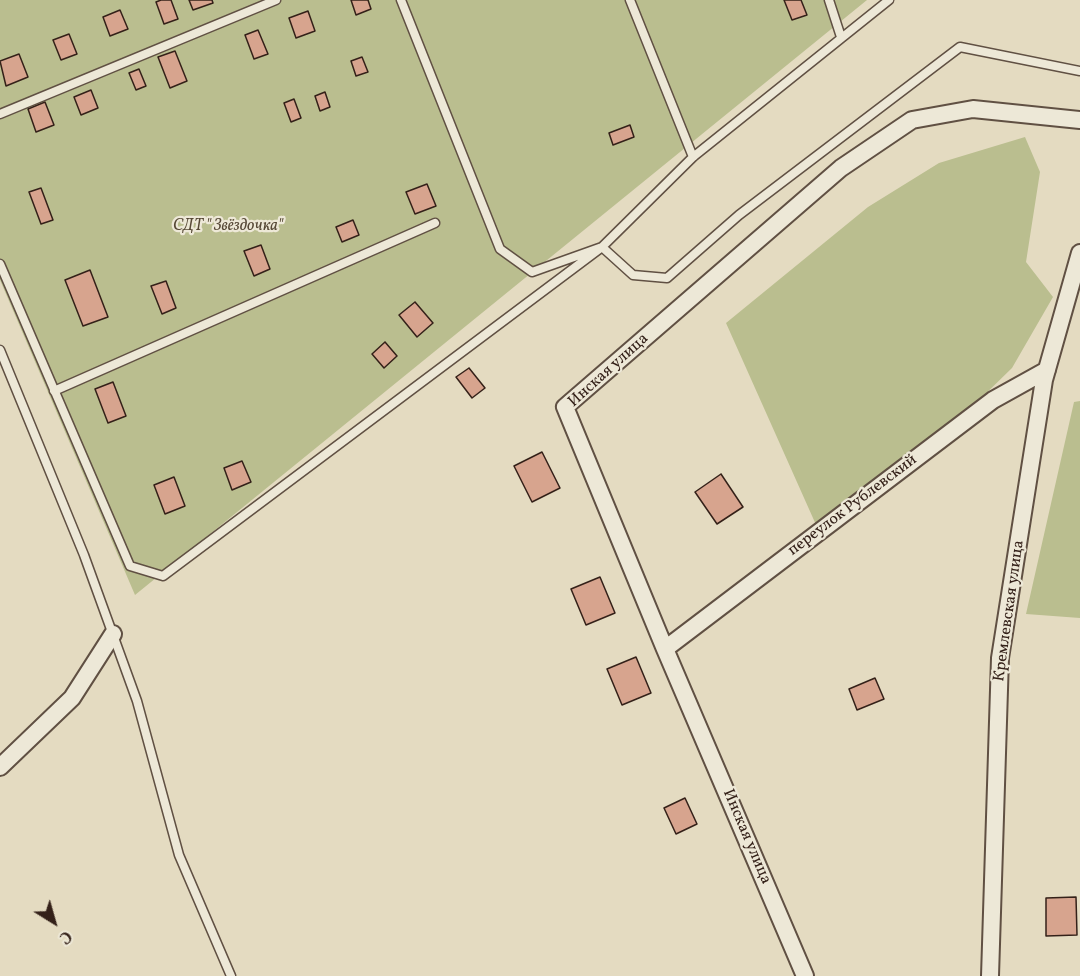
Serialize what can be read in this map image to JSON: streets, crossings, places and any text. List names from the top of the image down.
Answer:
{
  "streets": {
    "street": ["Инская улица", "переулок Рублевский", "Кремлевская улица"]
  },
  "crossings": [
    ["Инская улица", "переулок Рублевский"],
    ["переулок Рублевский", "Кремлевская улица"]
  ],
  "parks": ["СДТ \" Звёздочка\""],
  "north": "bottom right"
}
